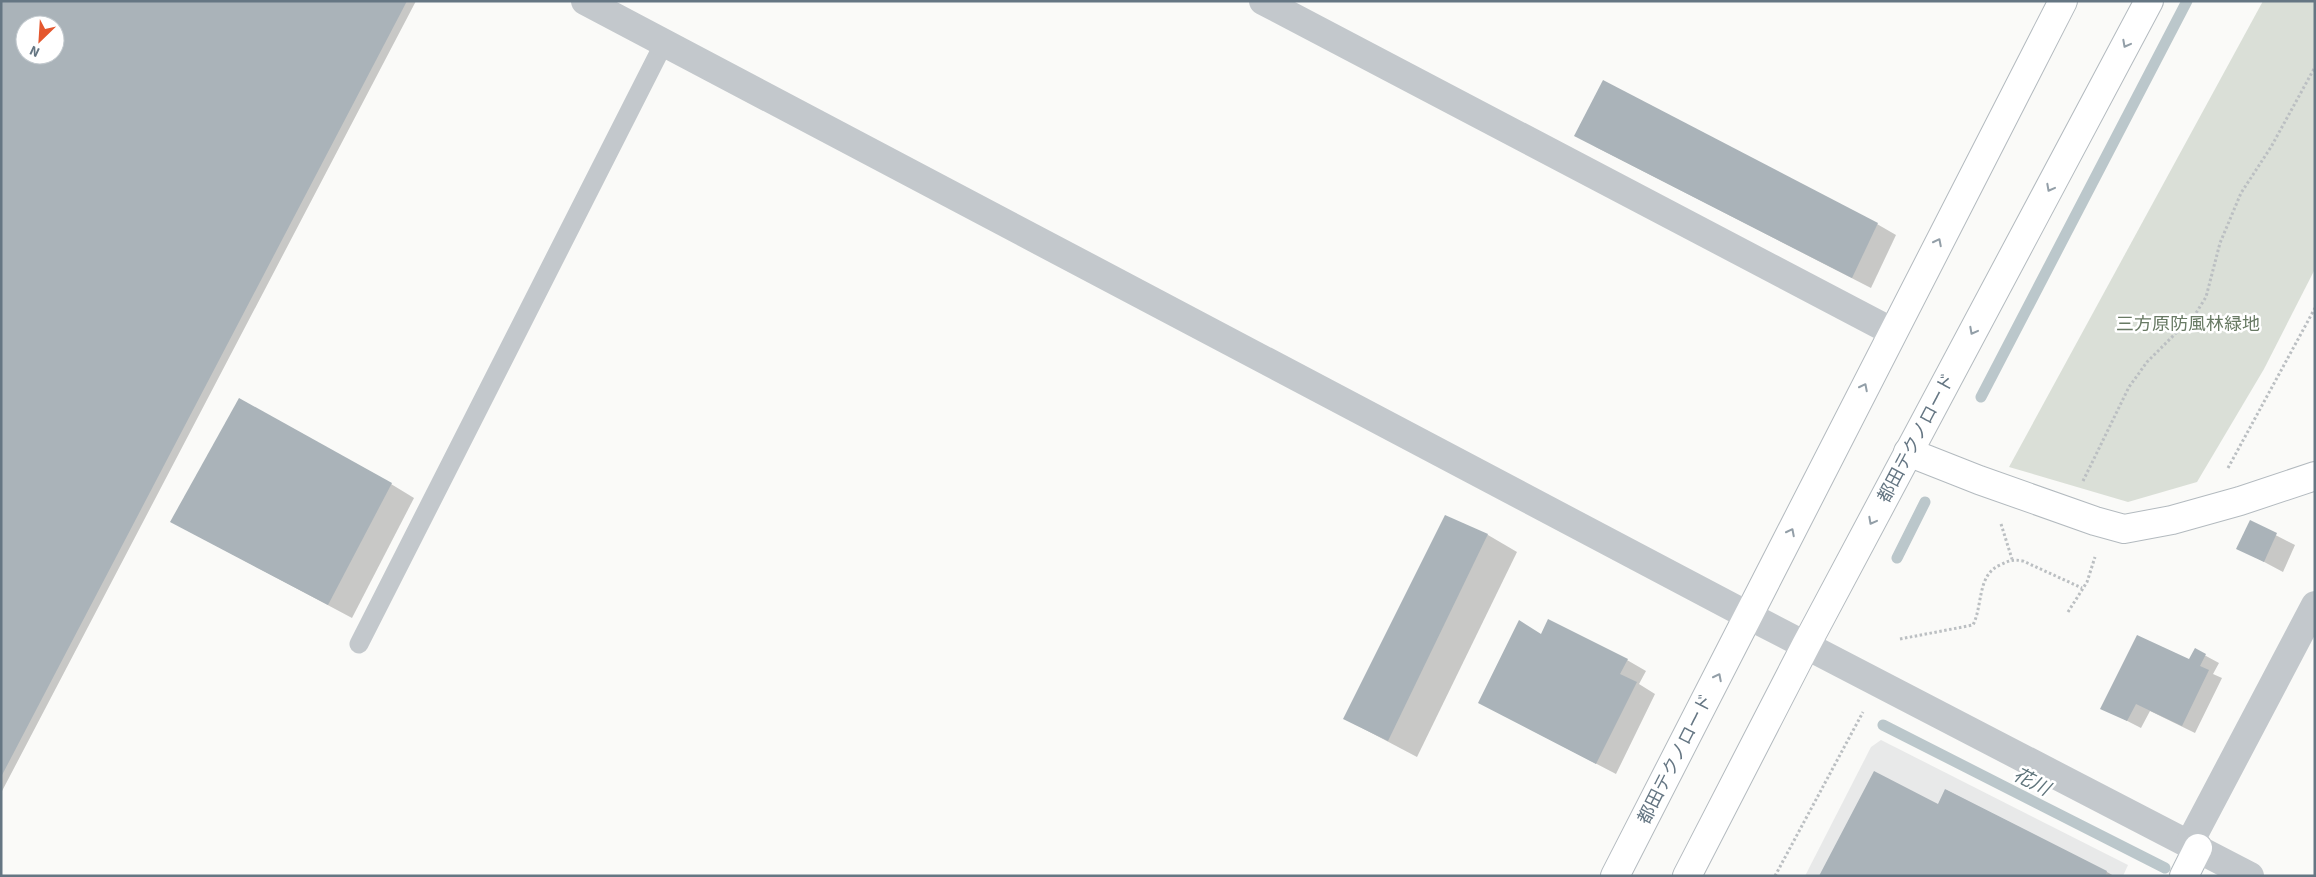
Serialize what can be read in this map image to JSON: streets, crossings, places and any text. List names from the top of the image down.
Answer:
{
  "streets": {
    "street": ["都田テクノロード"]
  },
  "water": ["花川"],
  "parks": ["三方原防風林緑地"],
  "north": "bottom left"
}
